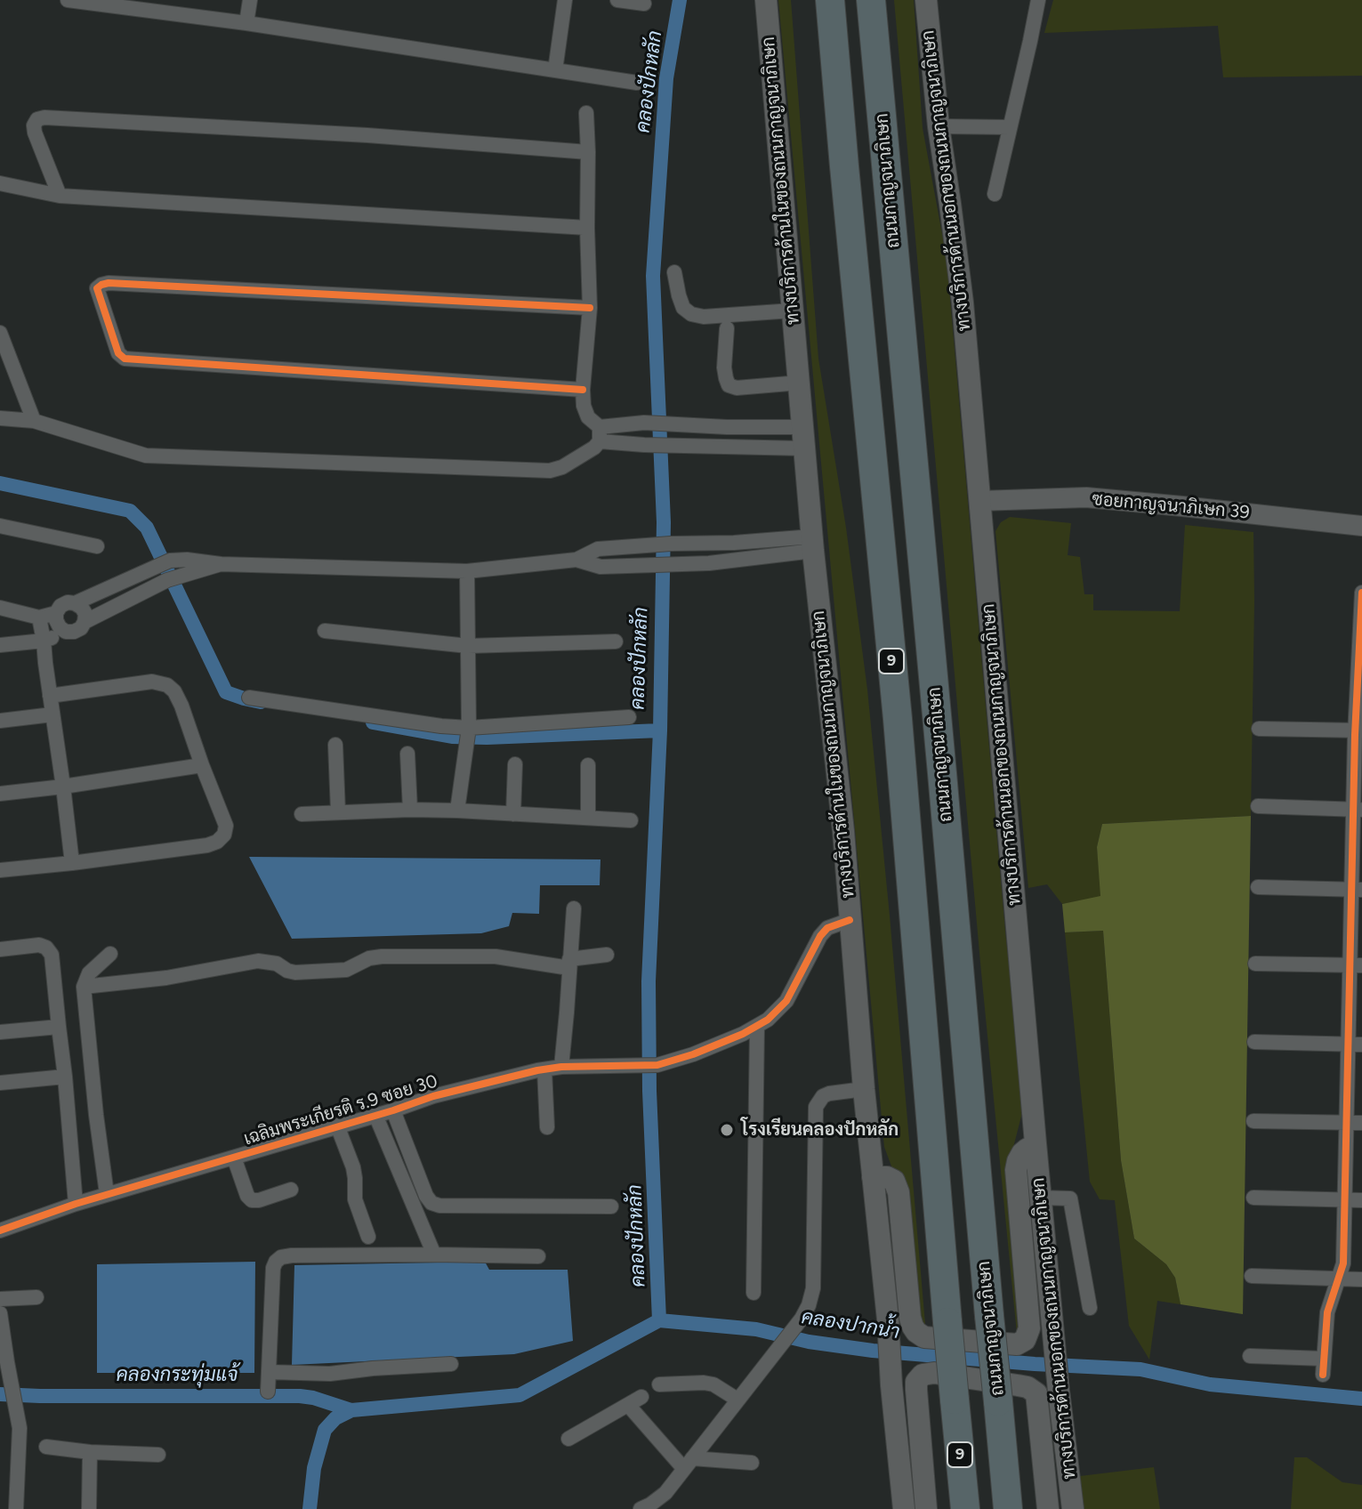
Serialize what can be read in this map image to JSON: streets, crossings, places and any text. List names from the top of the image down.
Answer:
{
  "streets": {
    "highway": ["ถนนกาญจนาภิเษก", "9"],
    "main road": ["ทางบริการด้านในของถนนกาญจนาภิเษก", "ทางบริการด้านนอกของถนนกาญจนาภิเษก"],
    "street": ["ซอยกาญจนาภิเษก 39", "เฉลิมพระเกียรติ ร.9 ซอย 30"]
  },
  "crossings": [
    ["ทางบริการด้านในของถนนกาญจนาภิเษก", "เฉลิมพระเกียรติ ร.9 ซอย 30"],
    ["ทางบริการด้านนอกของถนนกาญจนาภิเษก", "ซอยกาญจนาภิเษก 39"]
  ],
  "water": ["คลองปักหลัก", "คลองปากน้ำ", "คลองกระทุ่มแจ้"],
  "places": ["โรงเรียนคลองปักหลัก"]
}
